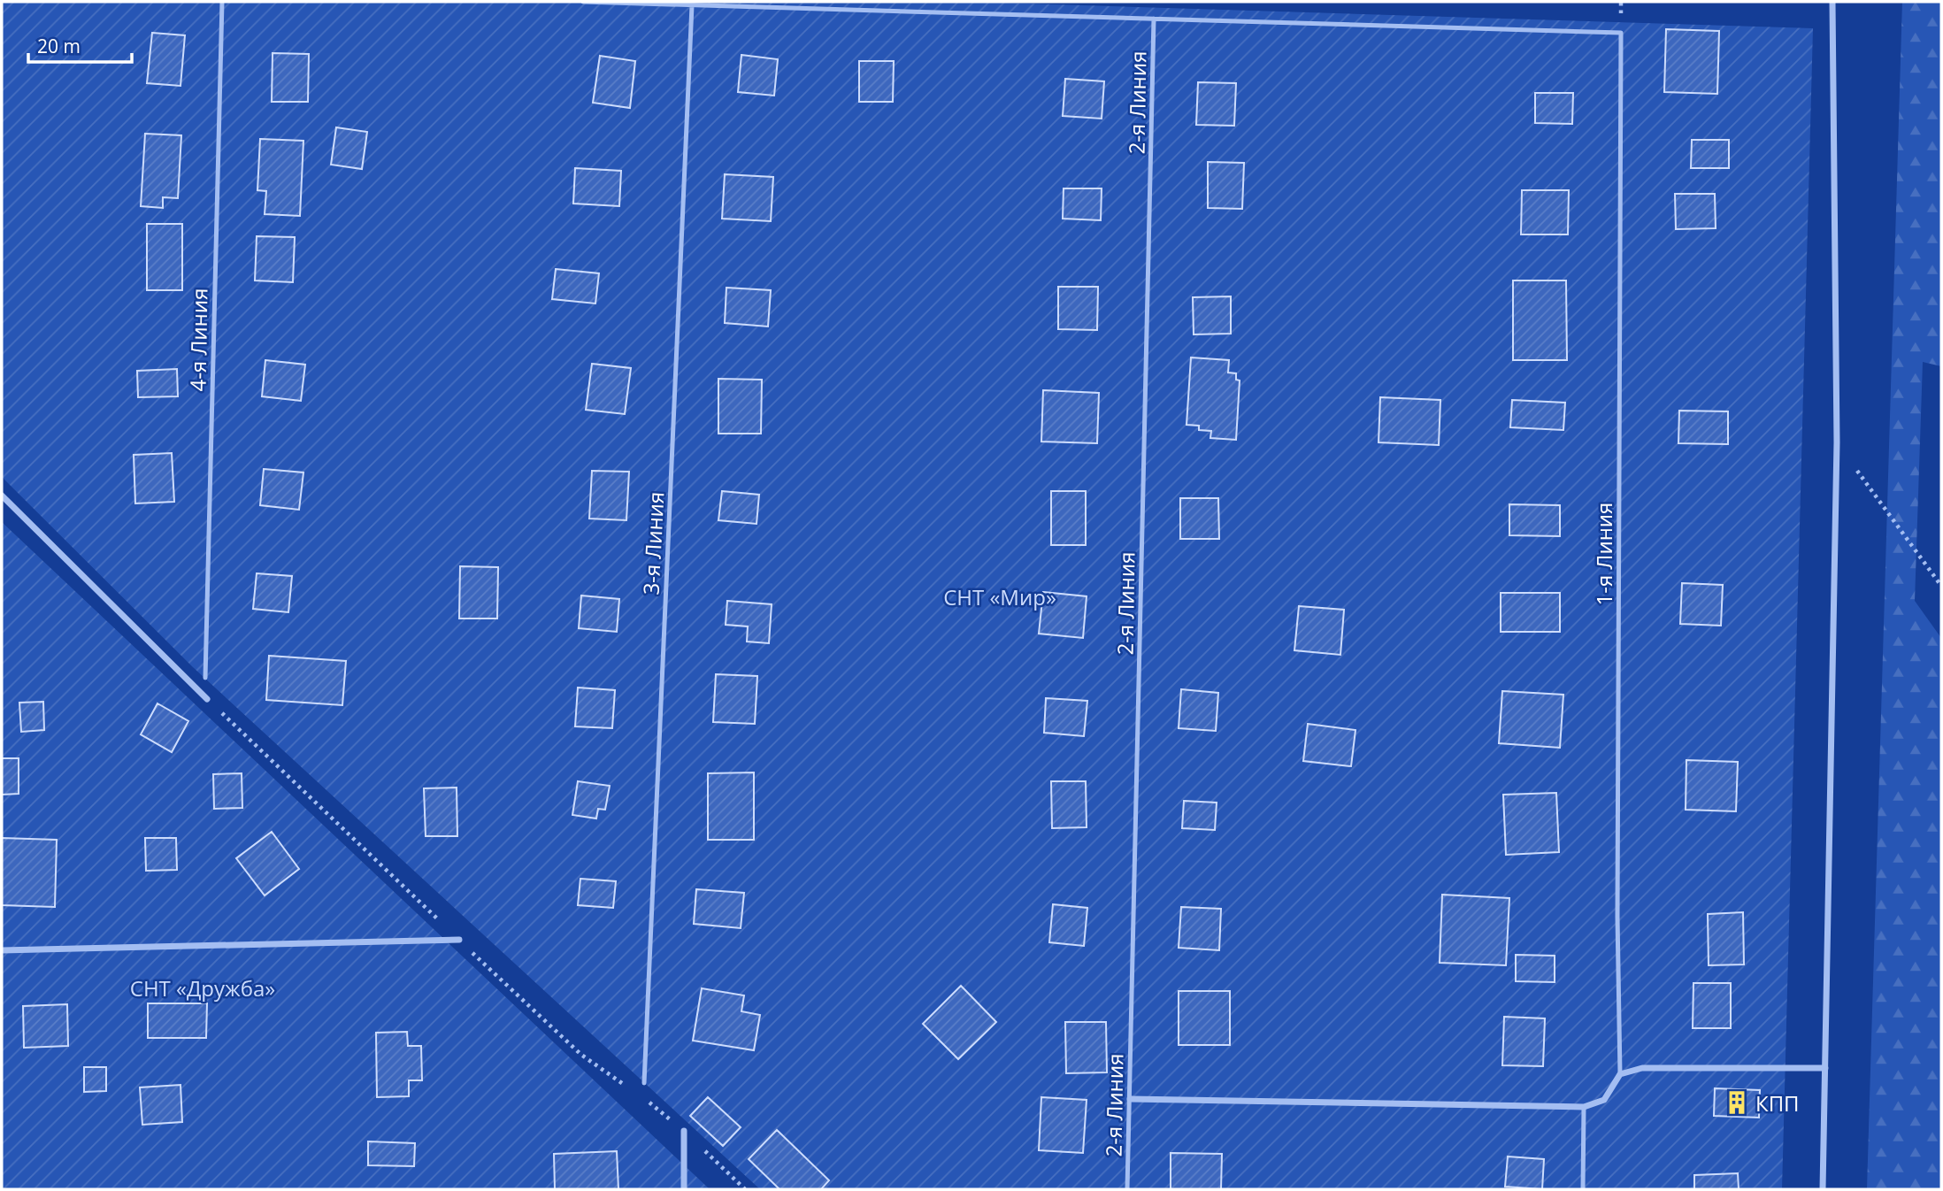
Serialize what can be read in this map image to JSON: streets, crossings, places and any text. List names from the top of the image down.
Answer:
{
  "streets": {
    "lane": [
      "2-я Линия",
      "4-я Линия",
      "3-я Линия",
      "1-я Линия"
    ]
  },
  "crossings": [
    ["2-я Линия", "1-я Линия"]
  ],
  "parks": ["СНТ «Мир»", "СНТ «Дружба»"],
  "places": {
    "building": ["КПП"]
  },
  "scale_bar": "20 m"
}
